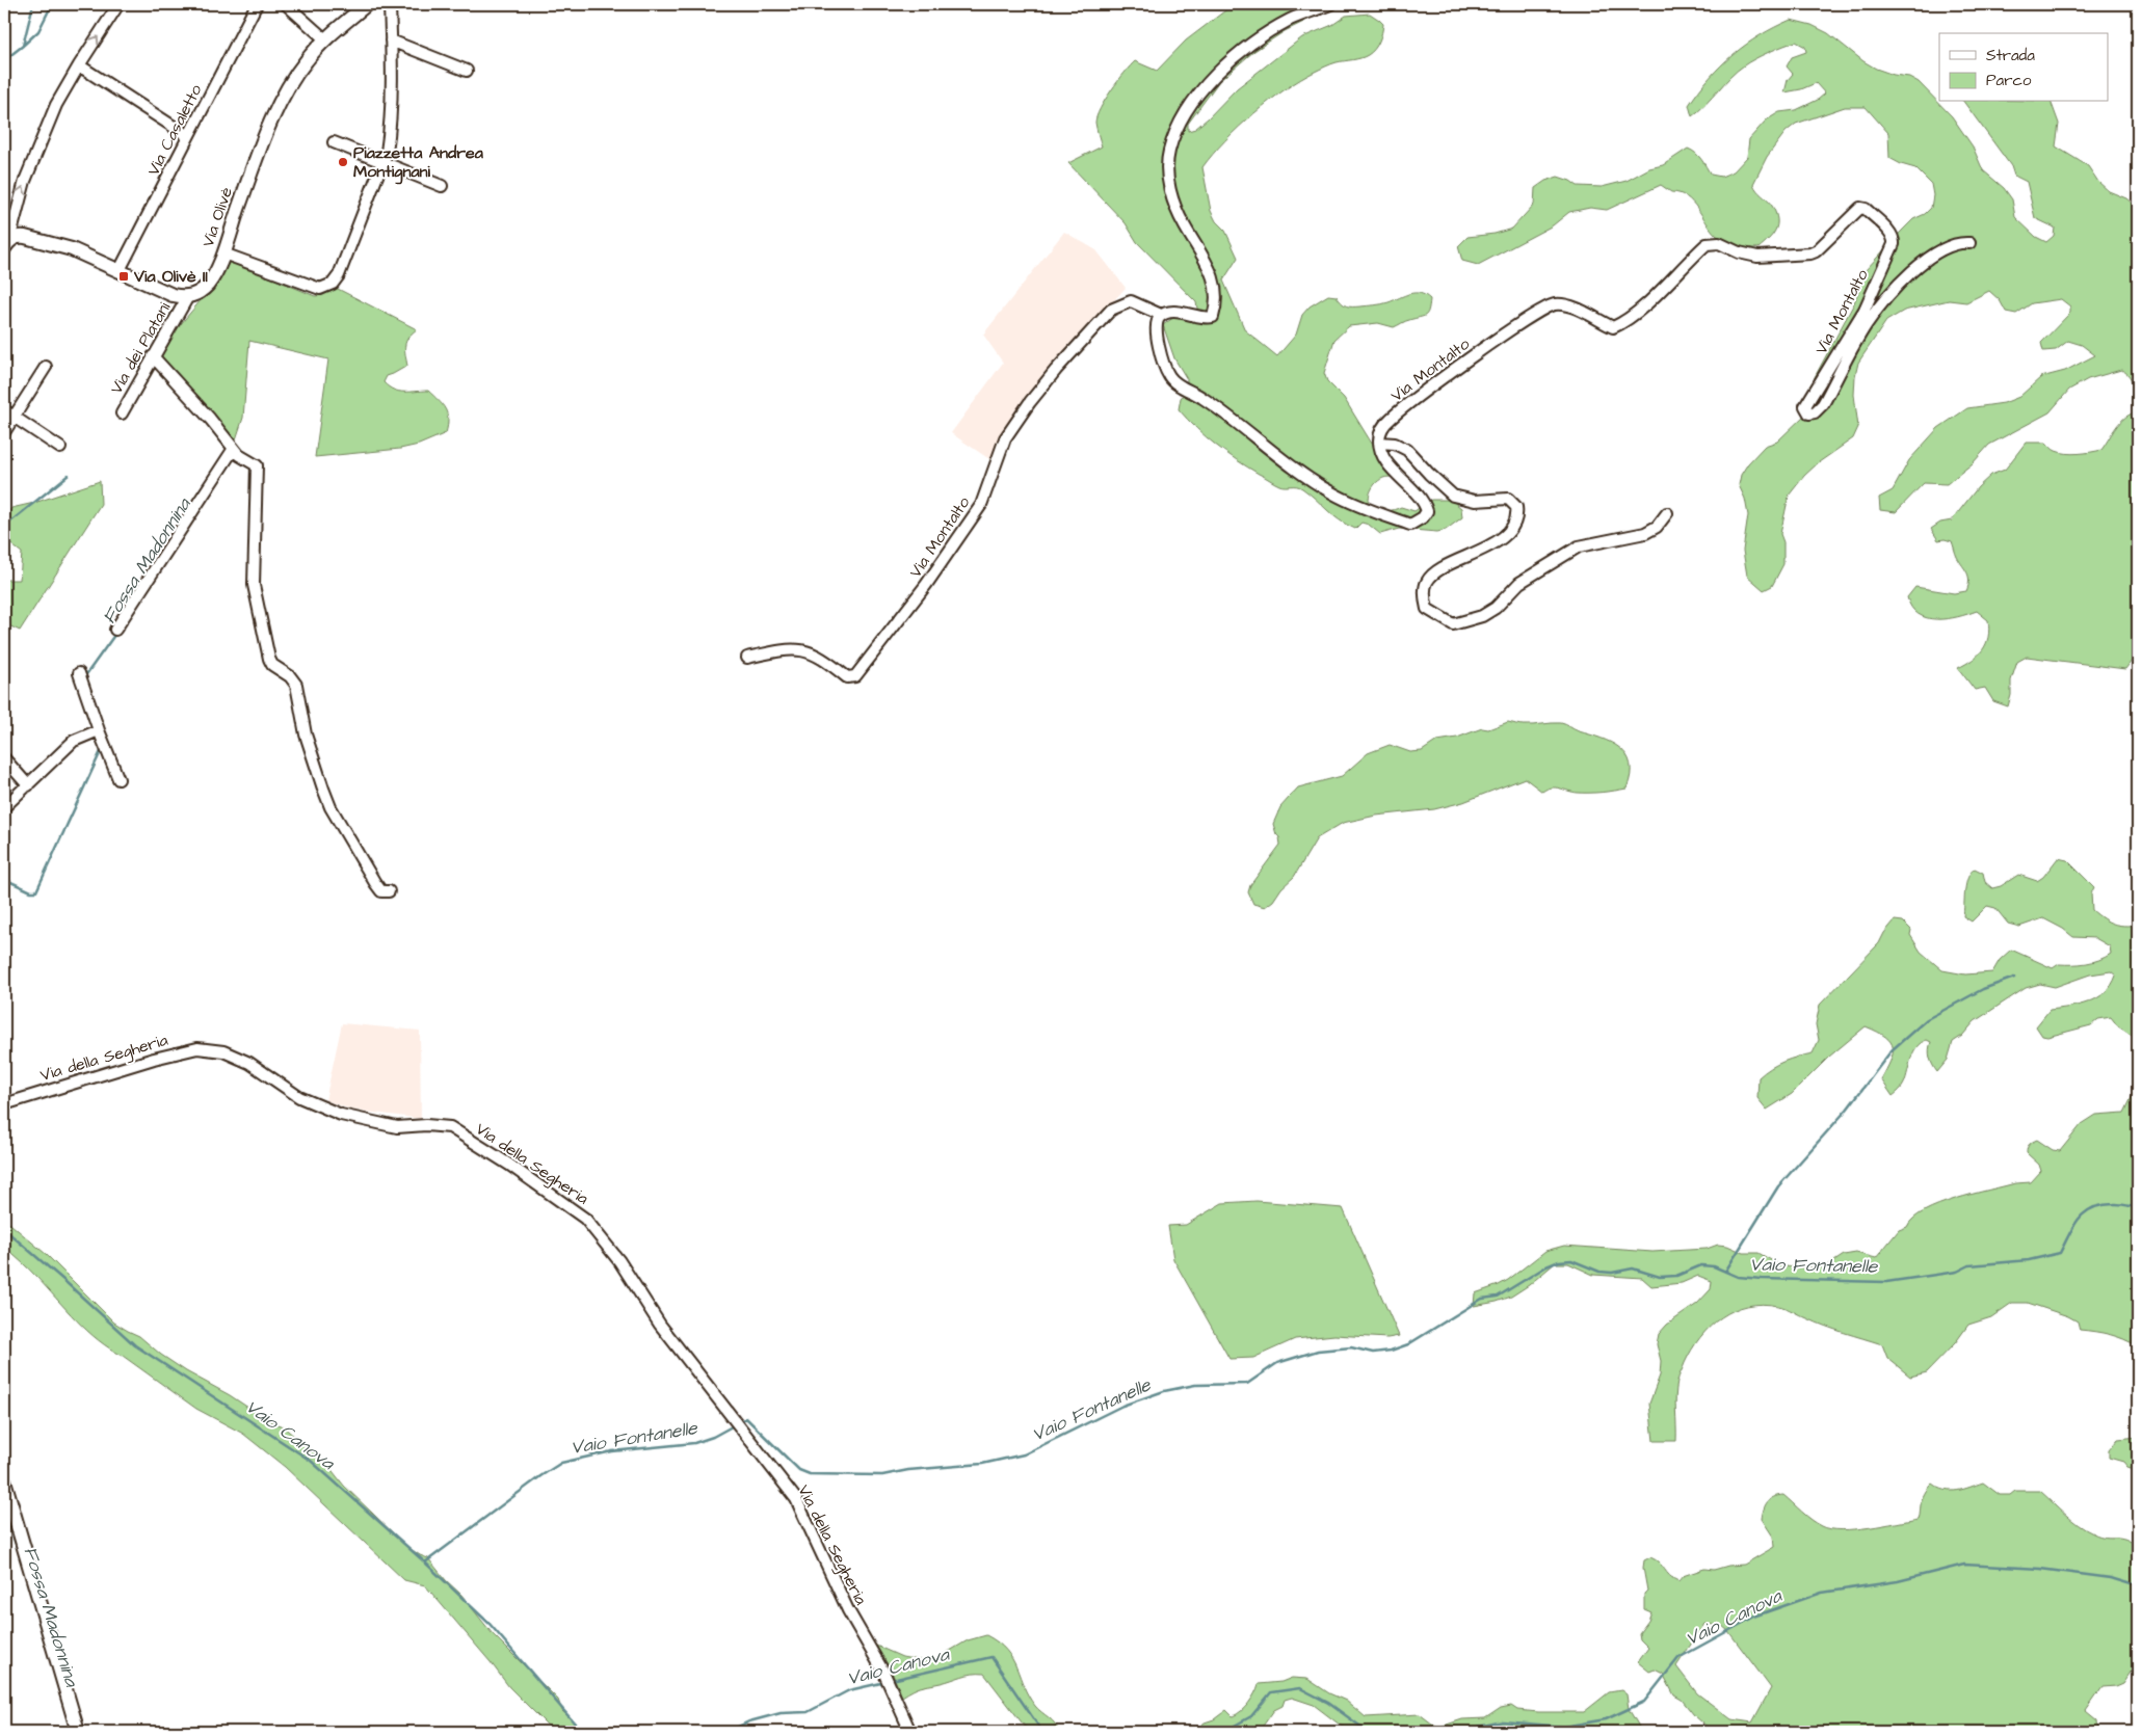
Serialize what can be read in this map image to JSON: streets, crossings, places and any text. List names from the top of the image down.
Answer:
{
  "streets": {
    "street": [
      "Via Casaletto",
      "Via Olivè",
      "Via Montalto",
      "Via dei Platani",
      "Via della Segheria"
    ]
  },
  "crossings": [
    ["Via Olivè", "Via dei Platani"]
  ],
  "water": ["Fossa Madonnina", "Vaio Fontanelle", "Vaio Canova"],
  "places": {
    "other": ["Piazzetta Andrea Montignani"],
    "transit": ["Via Olivè II"]
  },
  "legend": ["Strada", "Parco"]
}
